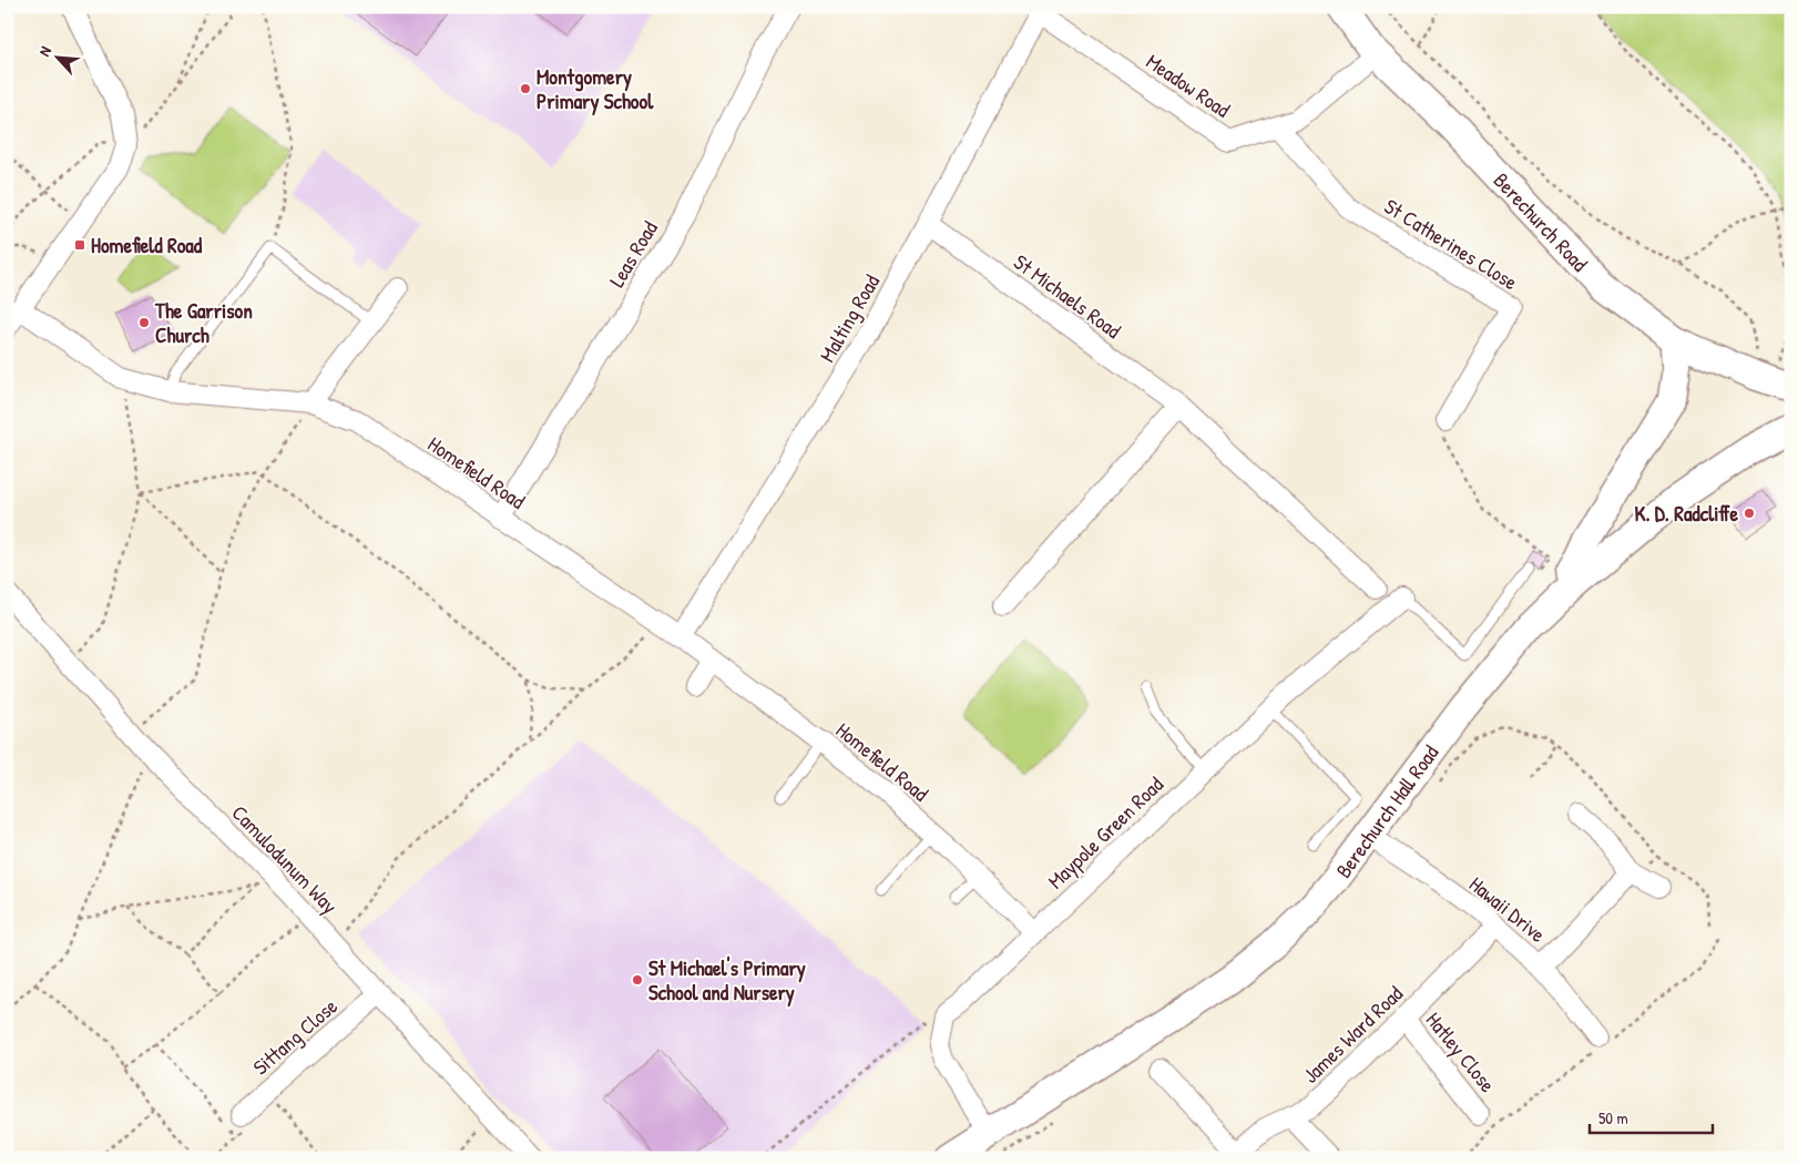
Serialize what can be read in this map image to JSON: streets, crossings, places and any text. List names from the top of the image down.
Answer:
{
  "streets": {
    "street": [
      "Meadow Road",
      "Berechurch Road",
      "St Catherines Close",
      "Leas Road",
      "St Michaels Road",
      "Malting Road",
      "Homefield Road",
      "Berechurch Hall Road",
      "Maypole Green Road",
      "Camulodunum Way",
      "Hawaii Drive",
      "James Ward Road",
      "Sittang Close",
      "Hatley Close"
    ]
  },
  "crossings": [
    ["Meadow Road", "Berechurch Road"],
    ["Meadow Road", "St Catherines Close"],
    ["Meadow Road", "Malting Road"],
    ["Leas Road", "Homefield Road"],
    ["St Michaels Road", "Malting Road"],
    ["Malting Road", "Homefield Road"],
    ["Homefield Road", "Maypole Green Road"],
    ["Berechurch Hall Road", "Hawaii Drive"],
    ["Camulodunum Way", "Sittang Close"],
    ["Hawaii Drive", "James Ward Road"],
    ["James Ward Road", "Hatley Close"]
  ],
  "places": {
    "other": [
      "Montgomery Primary School",
      "The Garrison Church",
      "K. D. Radcliffe",
      "St Michael's Primary School and Nursery"
    ],
    "transit": ["Homefield Road"]
  },
  "scale_bar": "50 m",
  "north": "top left"
}
